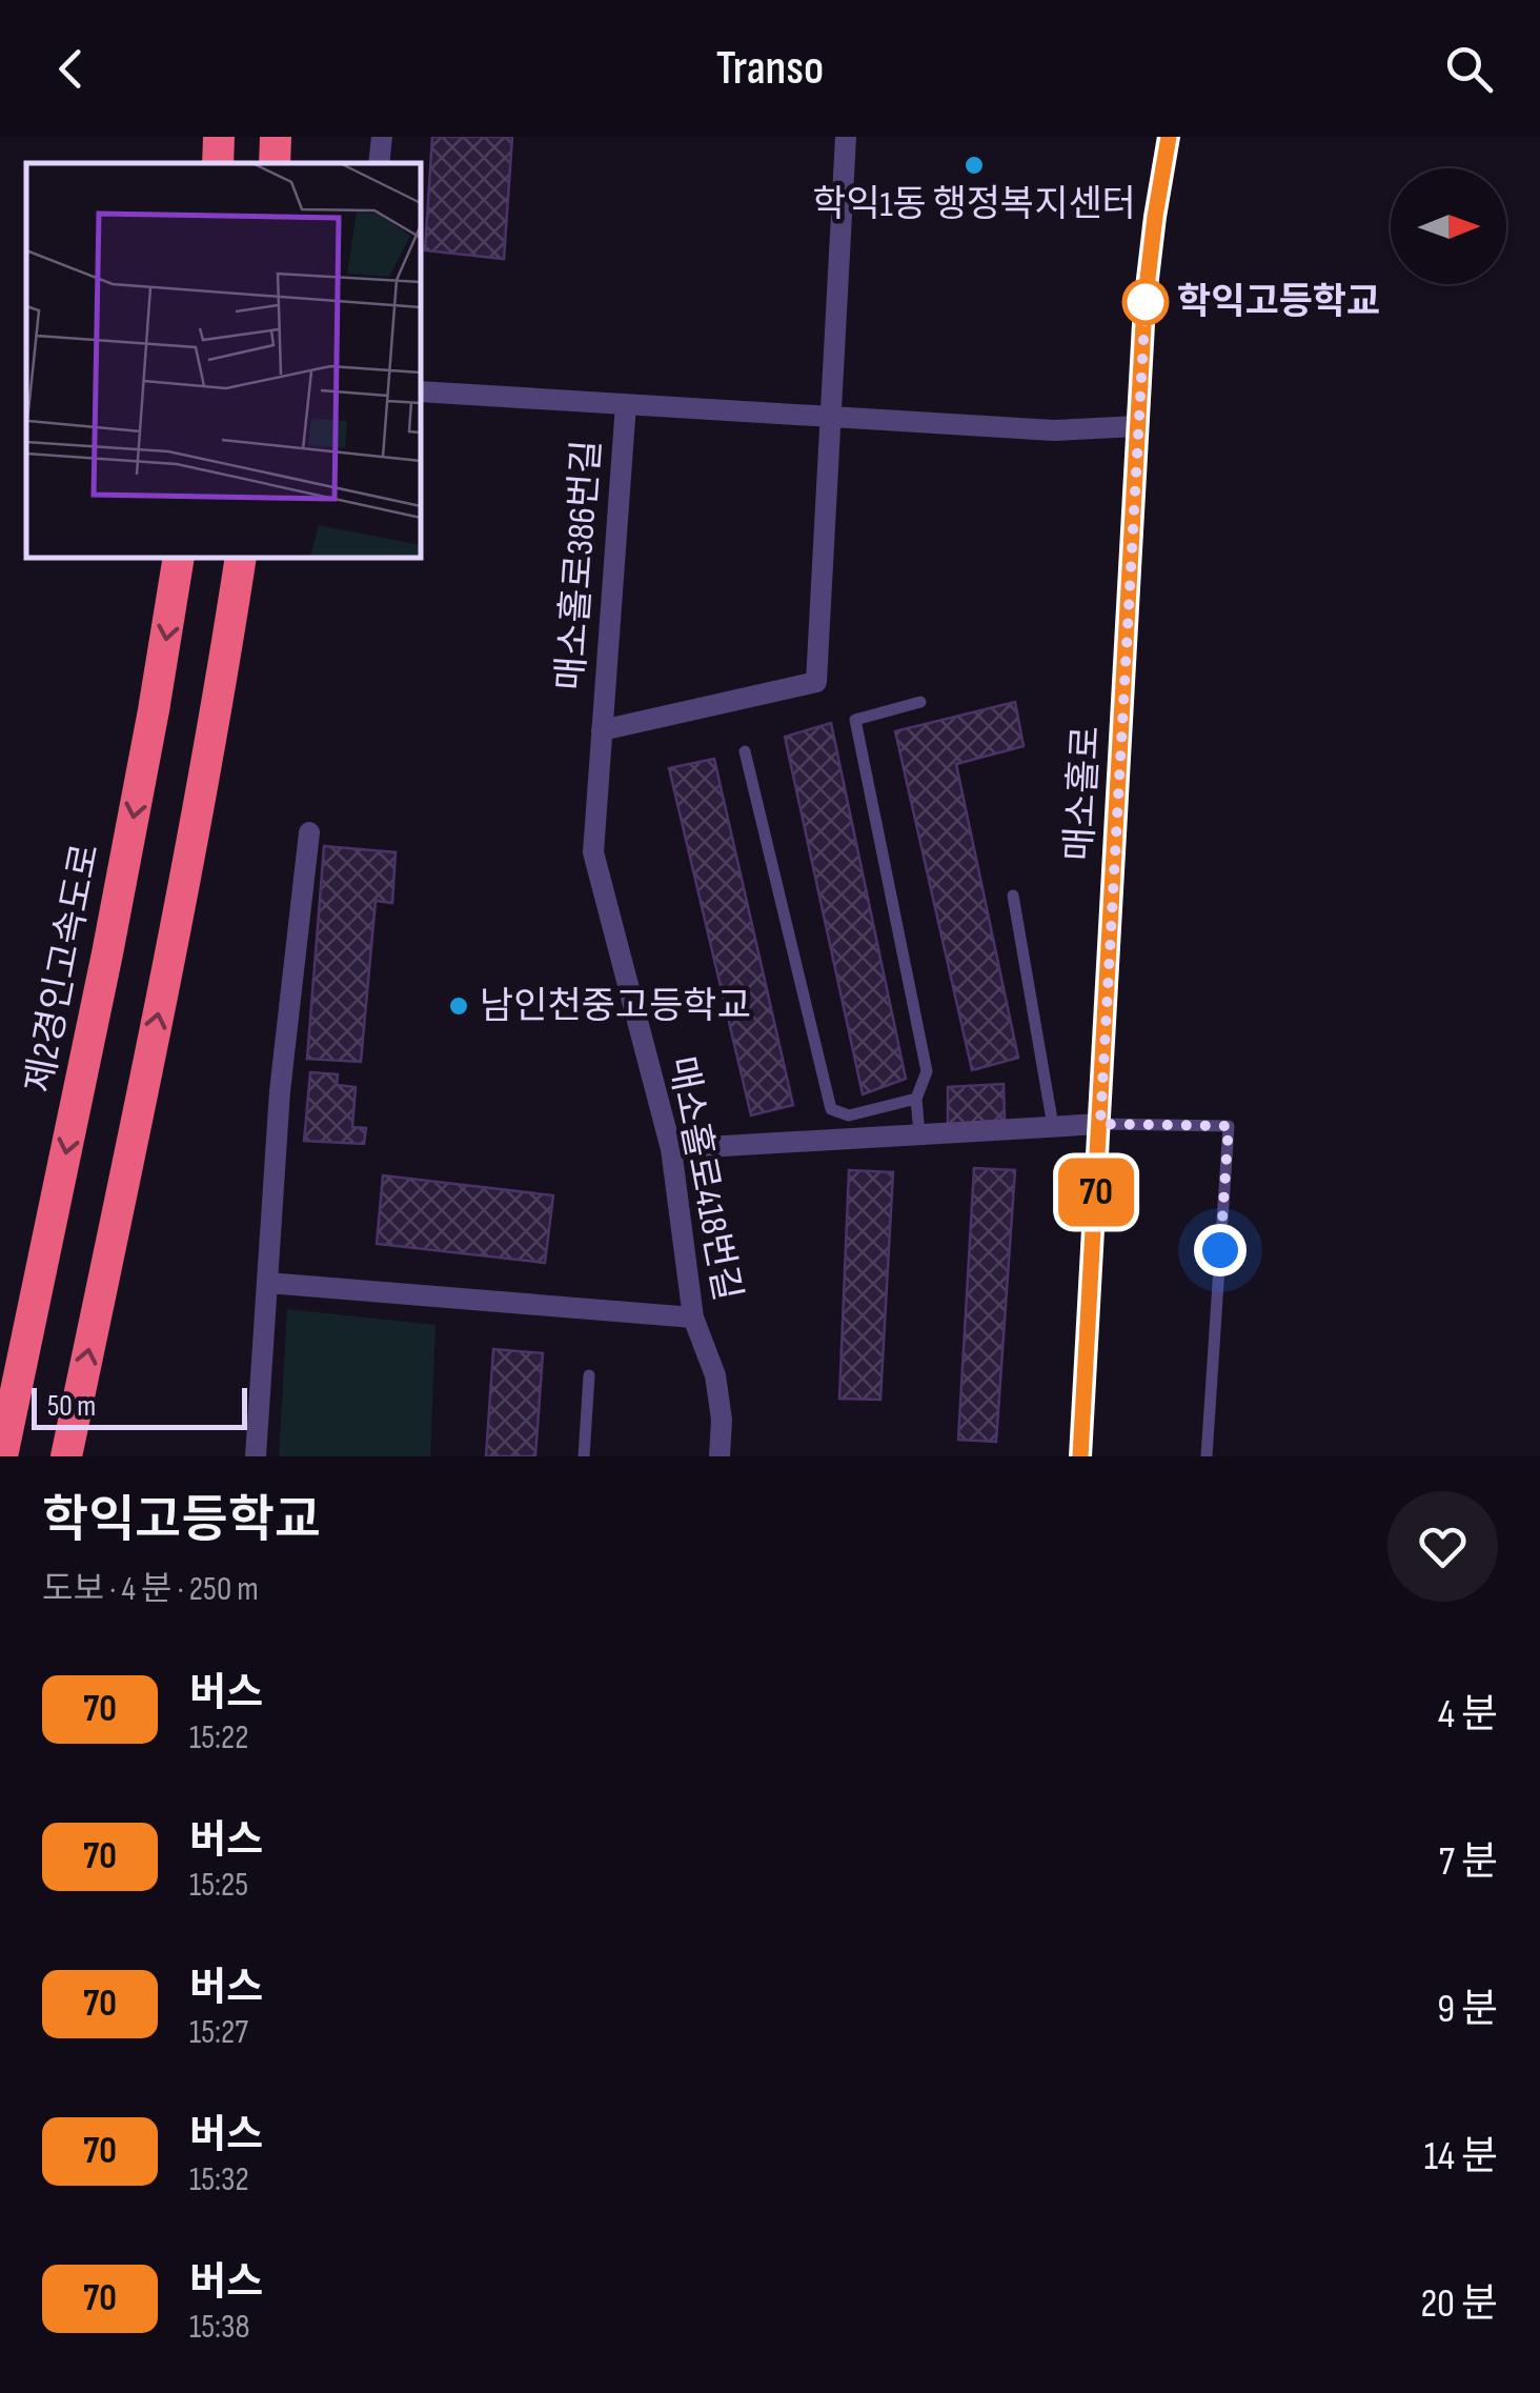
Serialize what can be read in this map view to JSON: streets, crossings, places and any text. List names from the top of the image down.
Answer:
{
  "streets": {
    "highway": ["제2경인고속도로"],
    "main road": ["매소홀로"],
    "street": ["매소홀로386번길", "매소홀로418번길"]
  },
  "crossings": [
    ["매소홀로386번길", "매소홀로"],
    ["매소홀로386번길", "매소홀로418번길"]
  ],
  "places": ["학익1동 행정복지센터", "학익고등학교", "남인천중고등학교"],
  "lines": ["bus line 70"],
  "scale_bar": "50 m",
  "north": "right",
  "page": {
    "header": "Transo",
    "on_map": "70",
    "scale": "50 m",
    "heading": ["학익고등학교", "도보 · 4 분 · 250 m"],
    "list": [
      {
        "mark": "70",
        "name": "버스",
        "note": "15:22",
        "value": "4 분"
      },
      {
        "mark": "70",
        "name": "버스",
        "note": "15:25",
        "value": "7 분"
      },
      {
        "mark": "70",
        "name": "버스",
        "note": "15:27",
        "value": "9 분"
      },
      {
        "mark": "70",
        "name": "버스",
        "note": "15:32",
        "value": "14 분"
      },
      {
        "mark": "70",
        "name": "버스",
        "note": "15:38",
        "value": "20 분"
      }
    ]
  }
}
